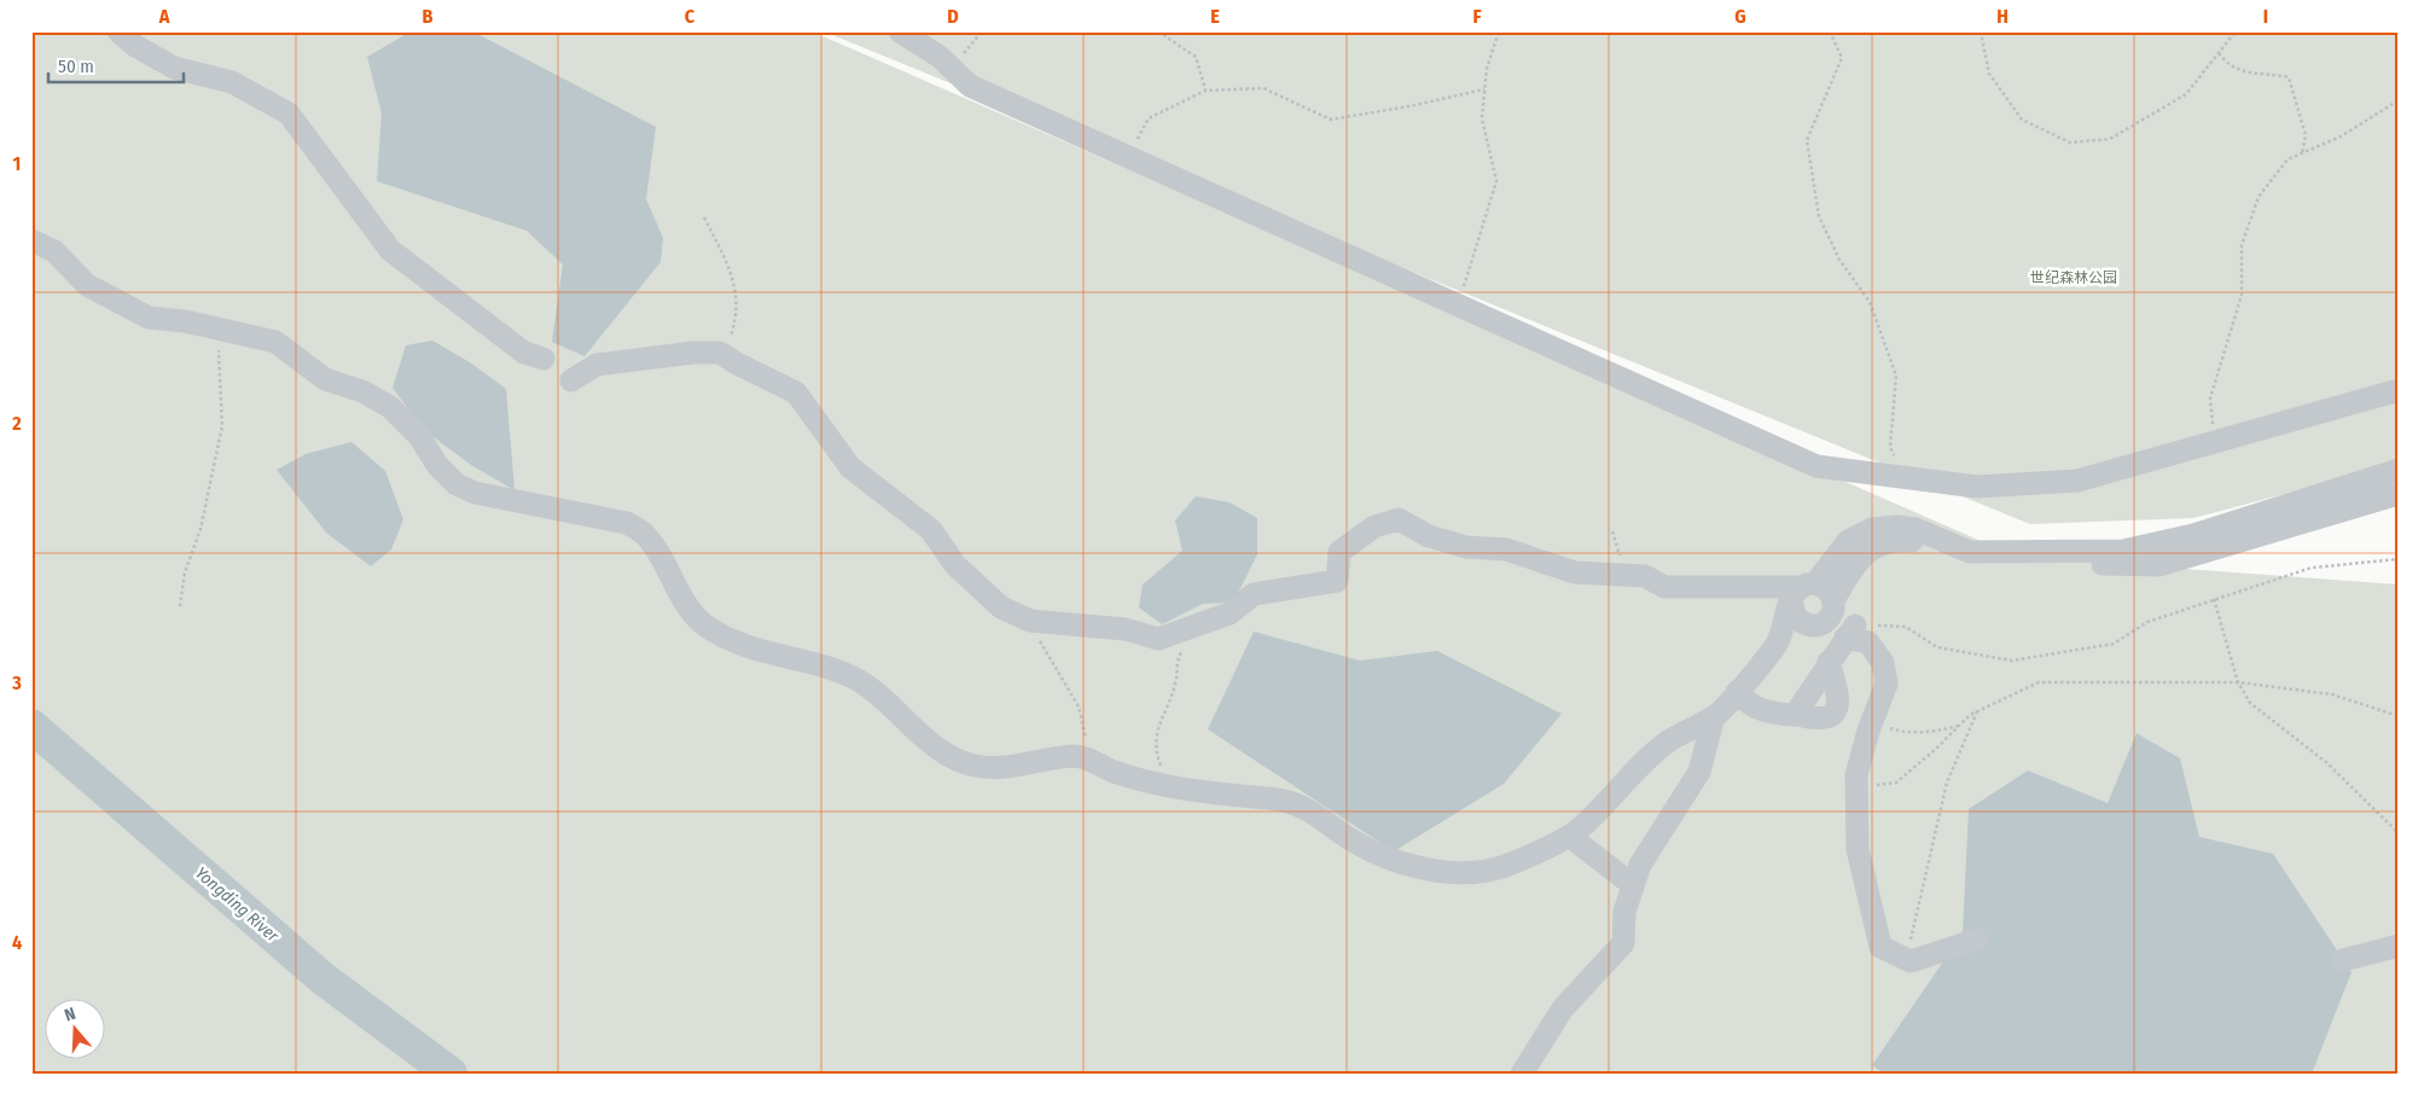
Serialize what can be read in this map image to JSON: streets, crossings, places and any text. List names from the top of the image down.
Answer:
{
  "water": ["Yongding River"],
  "parks": ["世纪森林公园"],
  "scale_bar": "50 m",
  "north": "top",
  "grid": {
    "columns": [
      "A",
      "B",
      "C",
      "D",
      "E",
      "F",
      "G",
      "H",
      "I"
    ],
    "rows": [
      "1",
      "2",
      "3",
      "4"
    ]
  }
}
